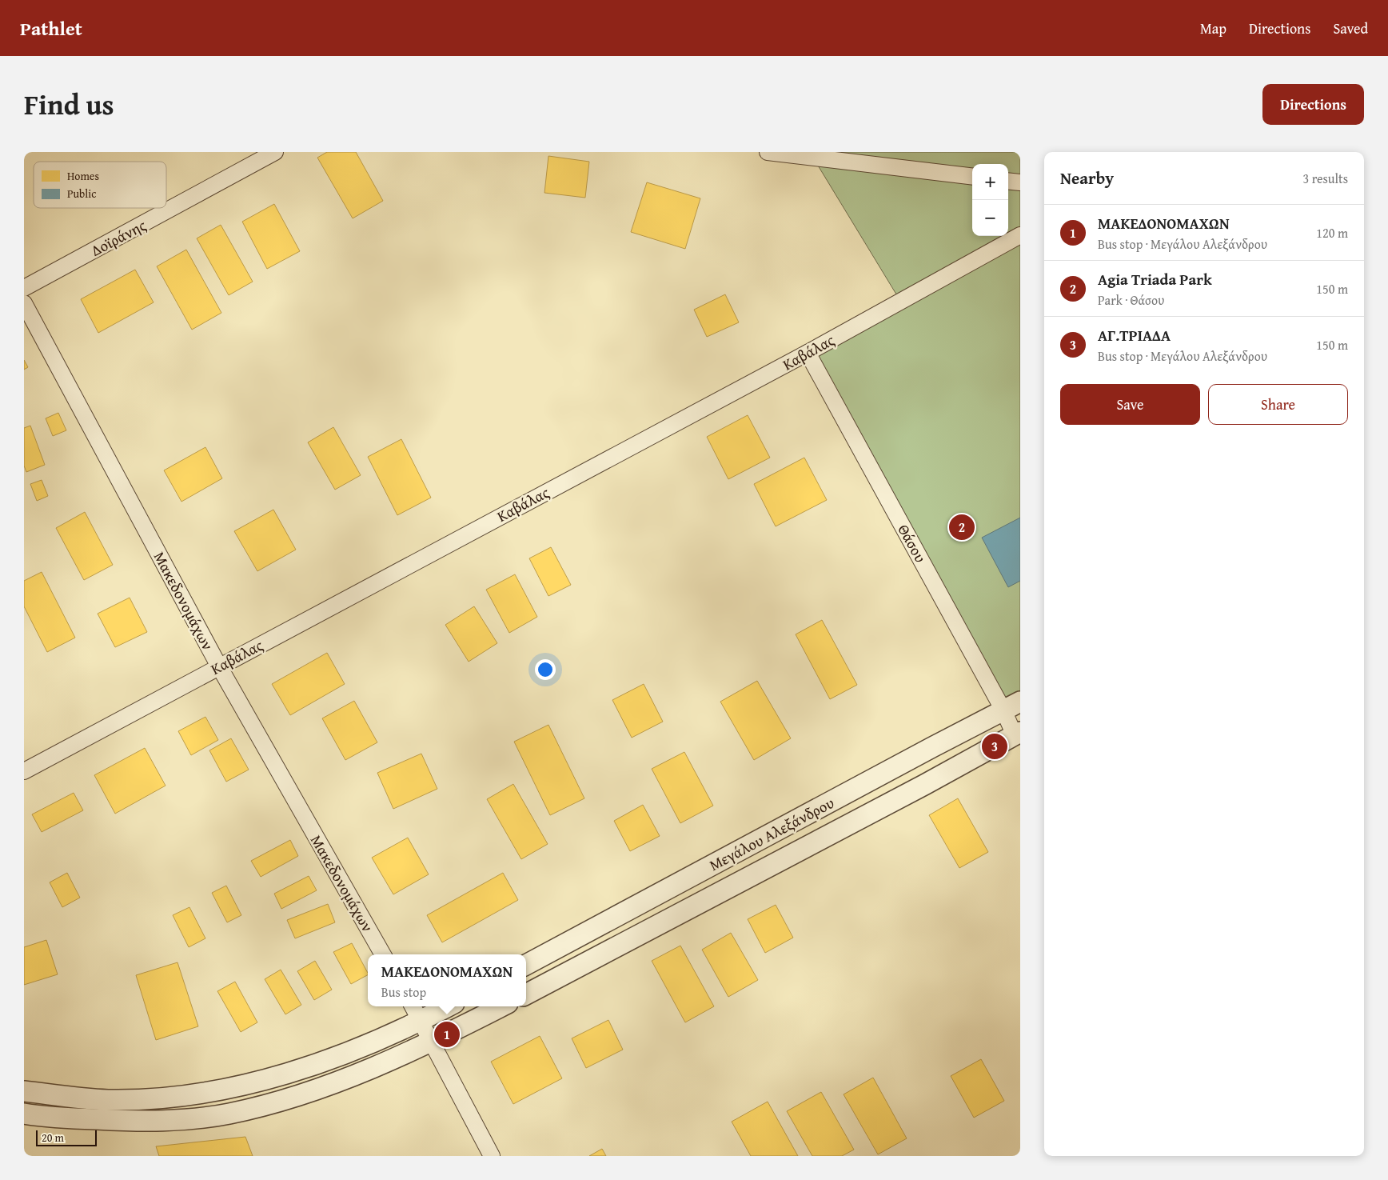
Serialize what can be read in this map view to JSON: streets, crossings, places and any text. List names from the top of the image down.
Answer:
{
  "streets": {
    "street": [
      "Δοϊράνης",
      "Καβάλας",
      "Θάσου",
      "Μακεδονομάχων",
      "Μεγάλου Αλεξάνδρου"
    ]
  },
  "crossings": [
    ["Καβάλας", "Θάσου"],
    ["Καβάλας", "Μακεδονομάχων"],
    ["Θάσου", "Μεγάλου Αλεξάνδρου"]
  ],
  "legend": ["Homes", "Public"],
  "scale_bar": "20 m",
  "page": {
    "header": "Pathlet",
    "nav": ["Map", "Directions", "Saved"],
    "title": "Find us",
    "buttons": [
      "Directions",
      ["Save", "Share"]
    ],
    "heading": ["Nearby", "3 results"],
    "map_buttons": ["+", "−"],
    "list": [
      {
        "mark": "1",
        "name": "ΜΑΚΕΔΟΝΟΜΑΧΩΝ",
        "note": "Bus stop · Μεγάλου Αλεξάνδρου",
        "value": "120 m"
      },
      {
        "mark": "2",
        "name": "Agia Triada Park",
        "note": "Park · Θάσου",
        "value": "150 m"
      },
      {
        "mark": "3",
        "name": "ΑΓ.ΤΡΙΑΔΑ",
        "note": "Bus stop · Μεγάλου Αλεξάνδρου",
        "value": "150 m"
      }
    ],
    "pins": ["2", "3", "1"],
    "popup": ["ΜΑΚΕΔΟΝΟΜΑΧΩΝ", "Bus stop"],
    "scale": "20 m"
  }
}
